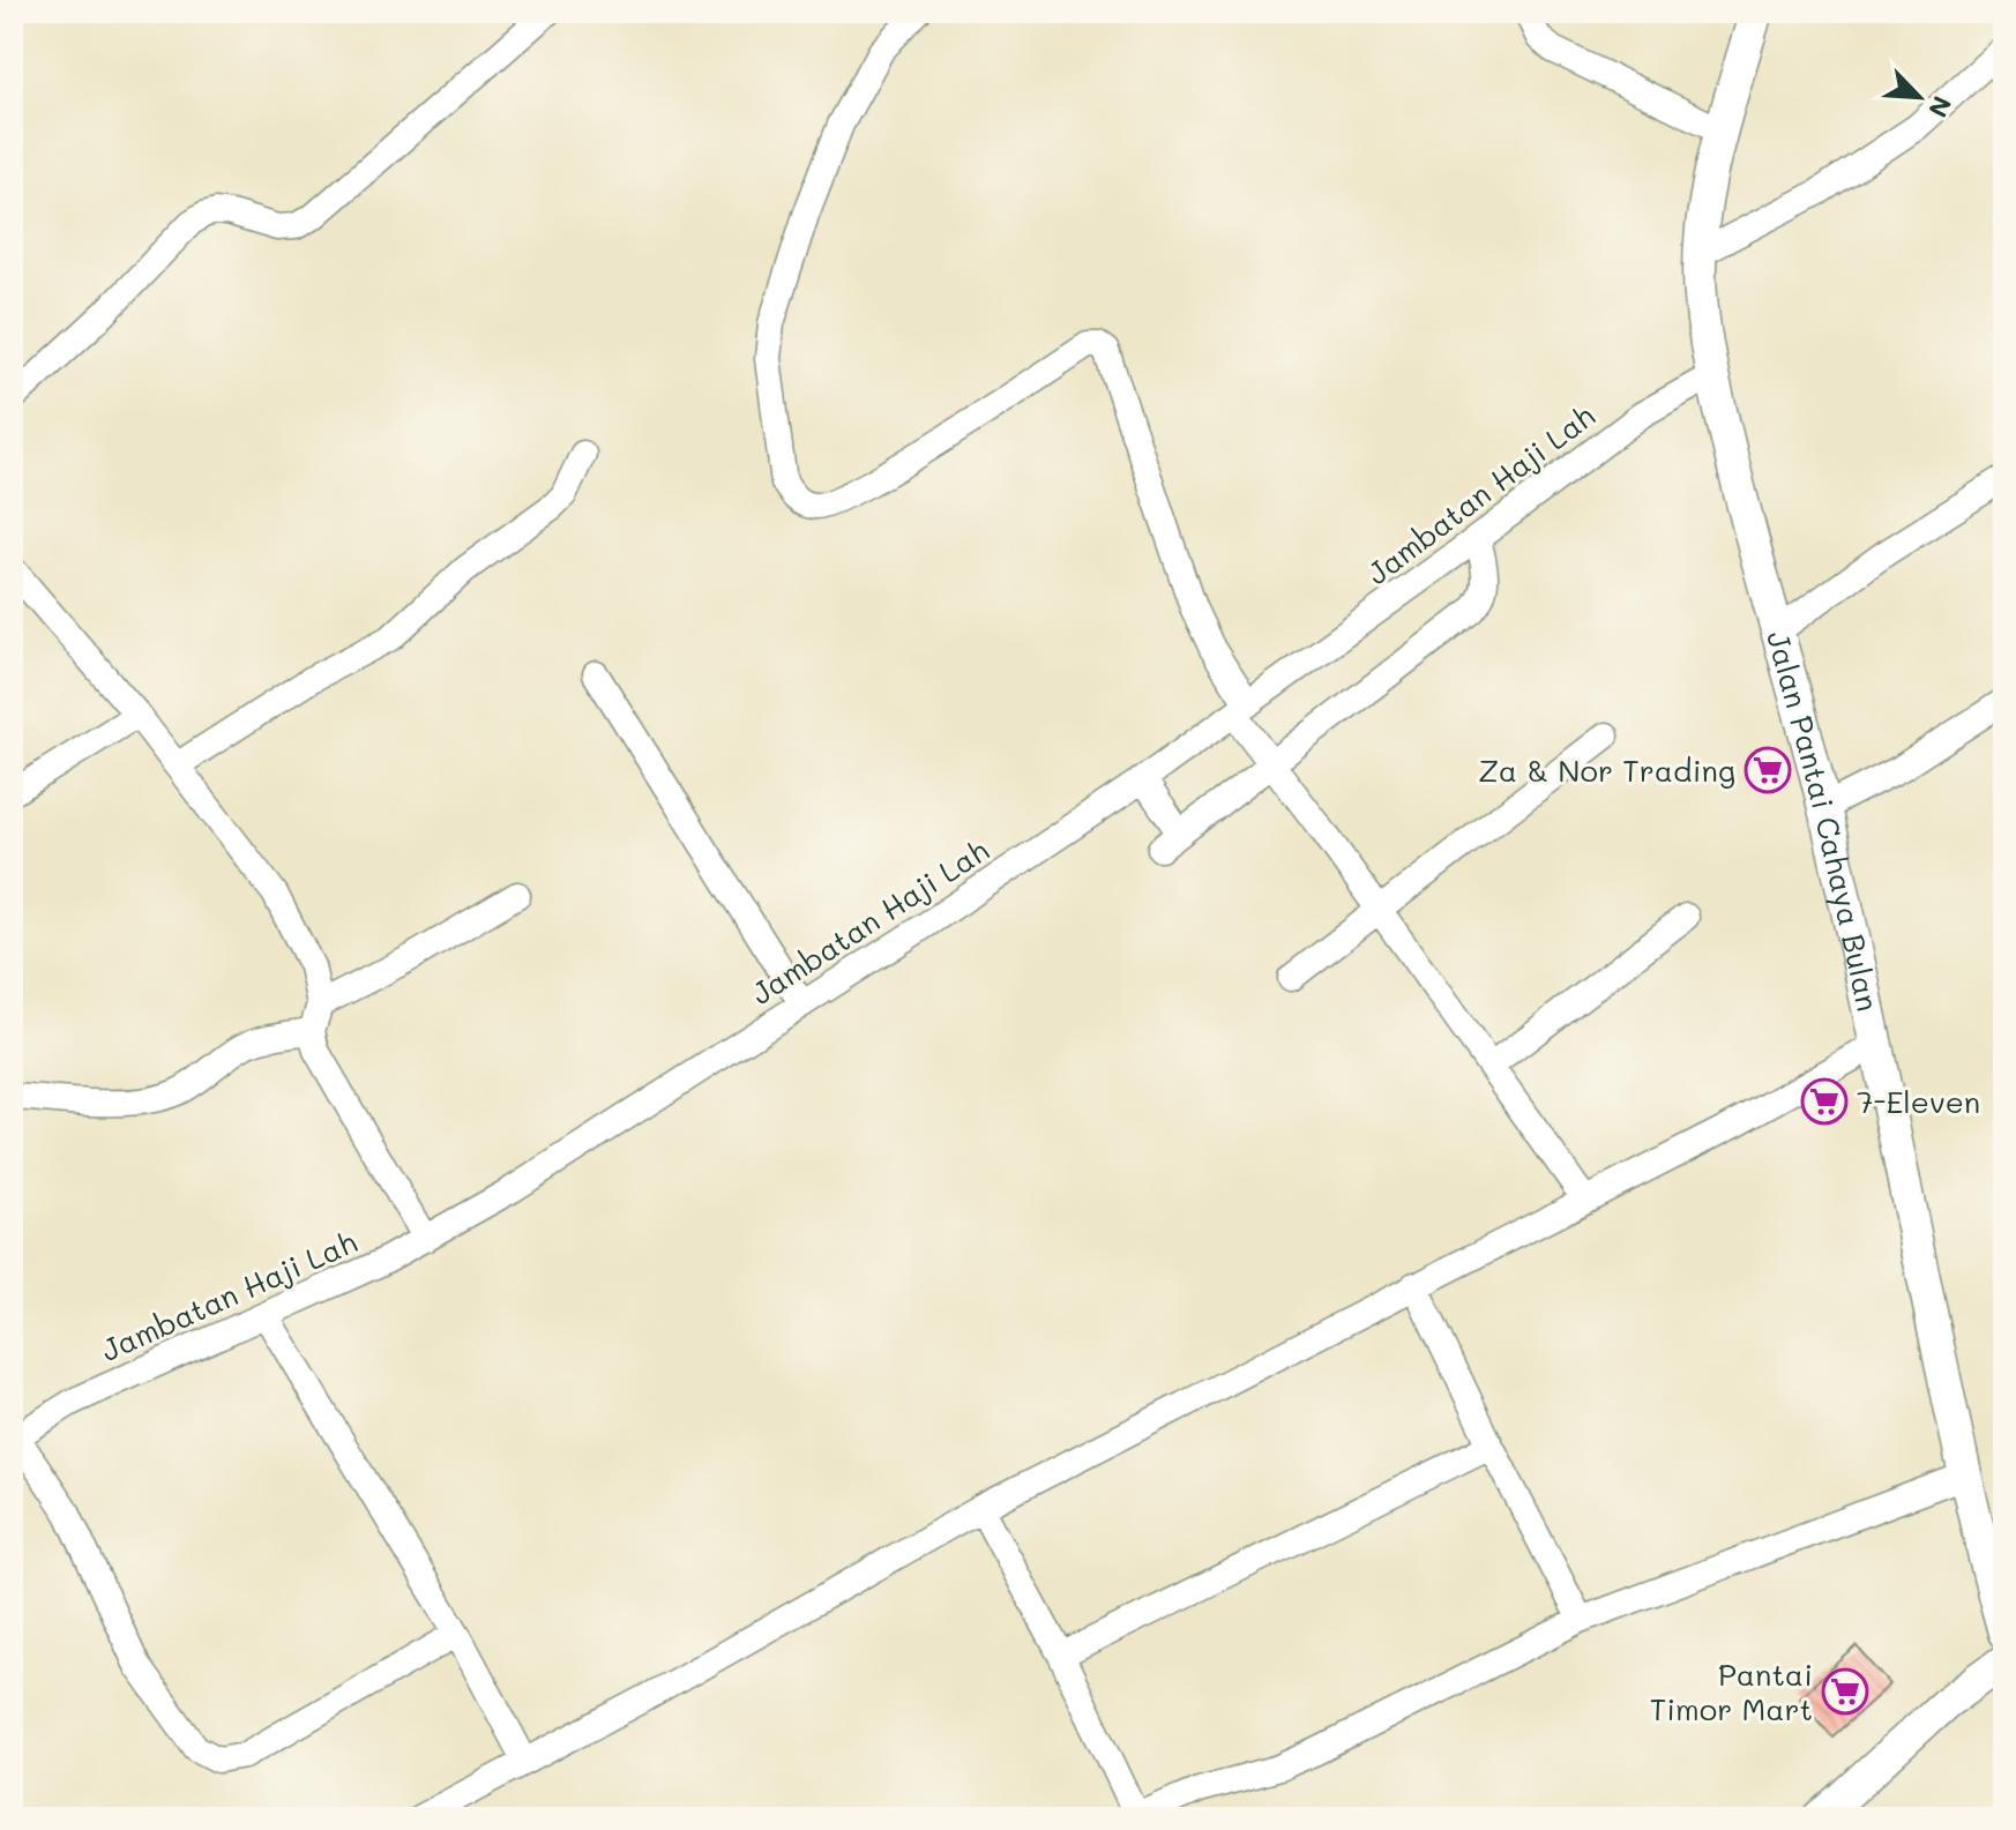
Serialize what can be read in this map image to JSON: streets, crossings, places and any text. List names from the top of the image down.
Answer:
{
  "streets": {
    "street": ["Jambatan Haji Lah", "Jalan Pantai Cahaya Bulan"]
  },
  "crossings": [
    ["Jambatan Haji Lah", "Jalan Pantai Cahaya Bulan"]
  ],
  "places": {
    "supermarket": ["Za & Nor Trading", "7-Eleven", "Pantai Timor Mart"]
  },
  "north": "bottom right"
}
